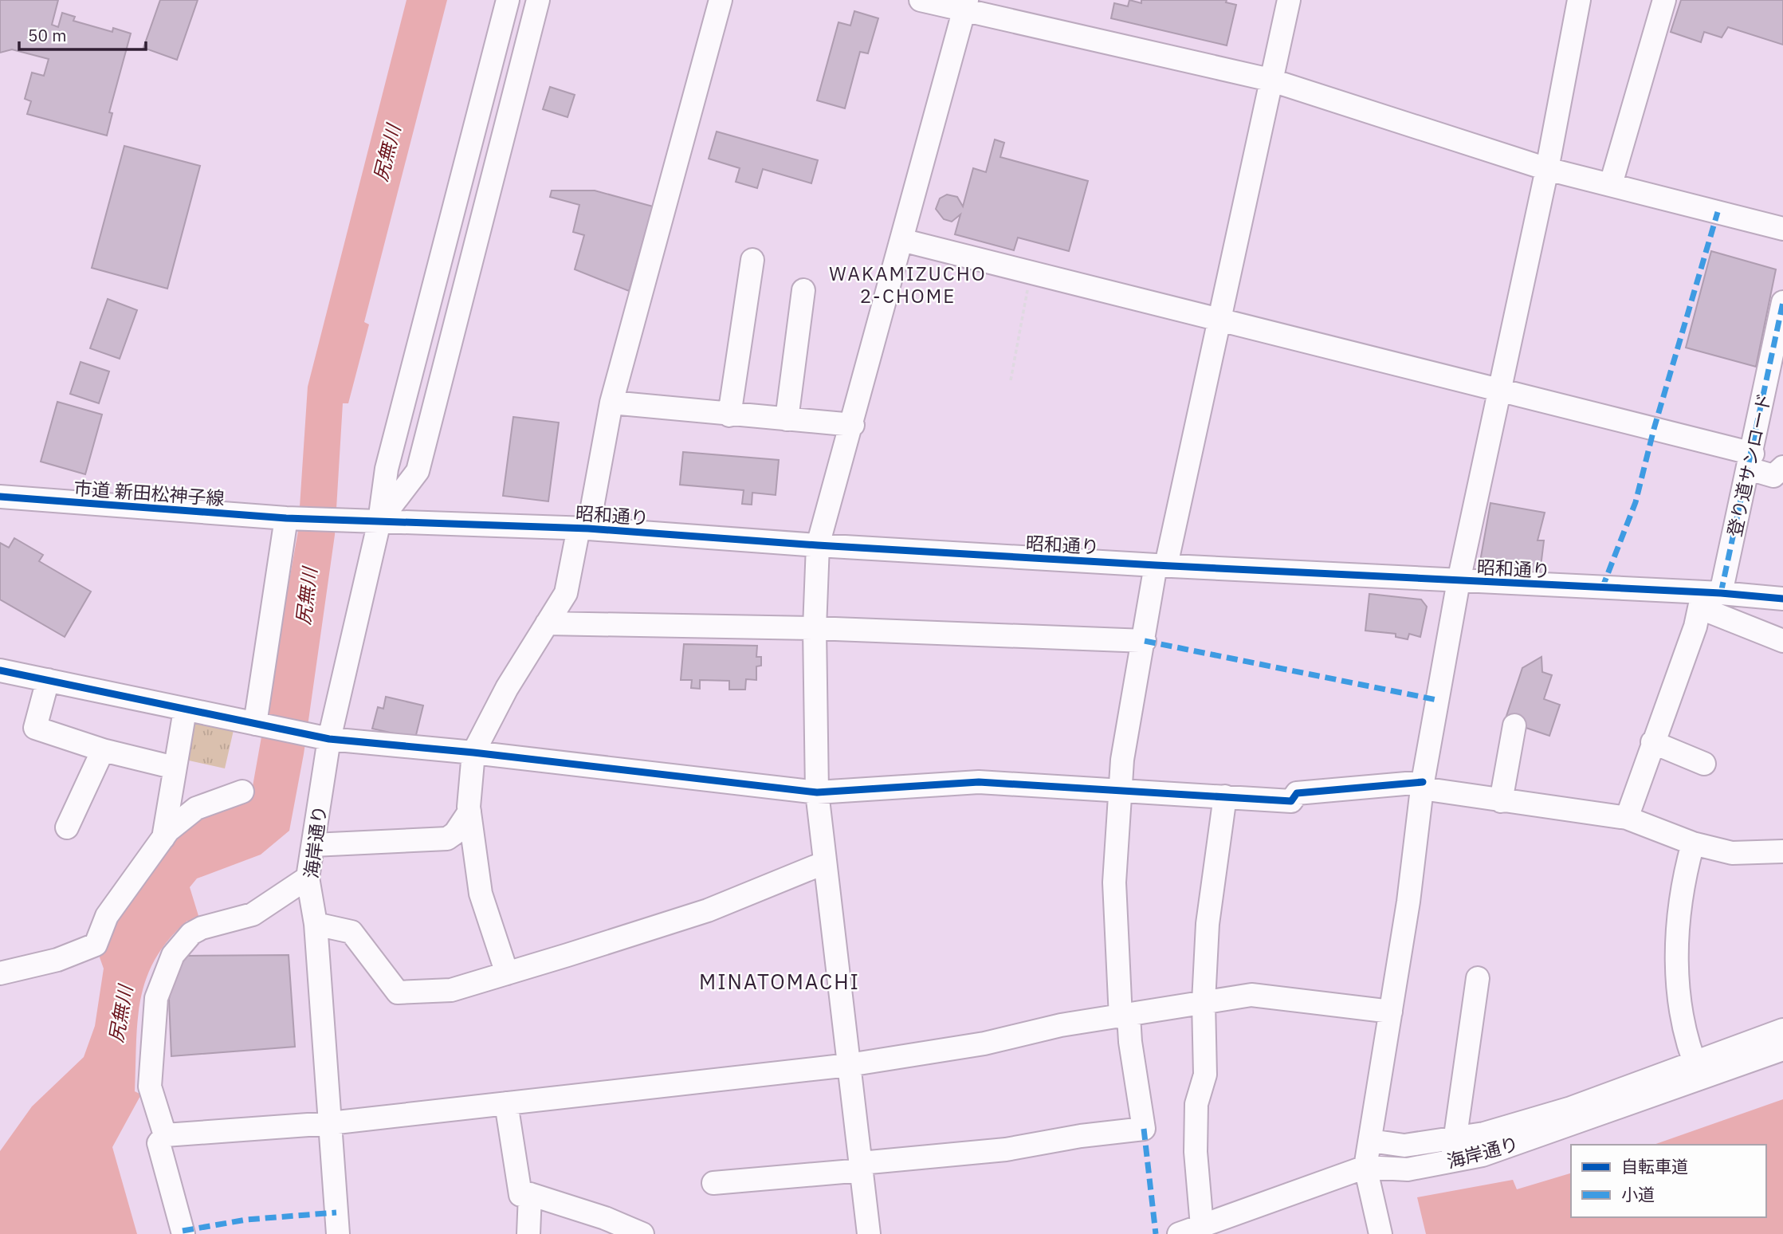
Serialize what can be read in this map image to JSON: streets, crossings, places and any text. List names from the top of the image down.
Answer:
{
  "streets": {
    "street": [
      "登り道サンロード",
      "市道 新田松神子線",
      "昭和通り",
      "海岸通り"
    ]
  },
  "crossings": [
    ["登り道サンロード", "昭和通り"],
    ["市道 新田松神子線", "昭和通り"],
    ["昭和通り", "海岸通り"]
  ],
  "districts": ["WAKAMIZUCHO 2-CHOME", "MINATOMACHI"],
  "water": ["尻無川"],
  "legend": ["自転車道", "小道"],
  "scale_bar": "50 m"
}
